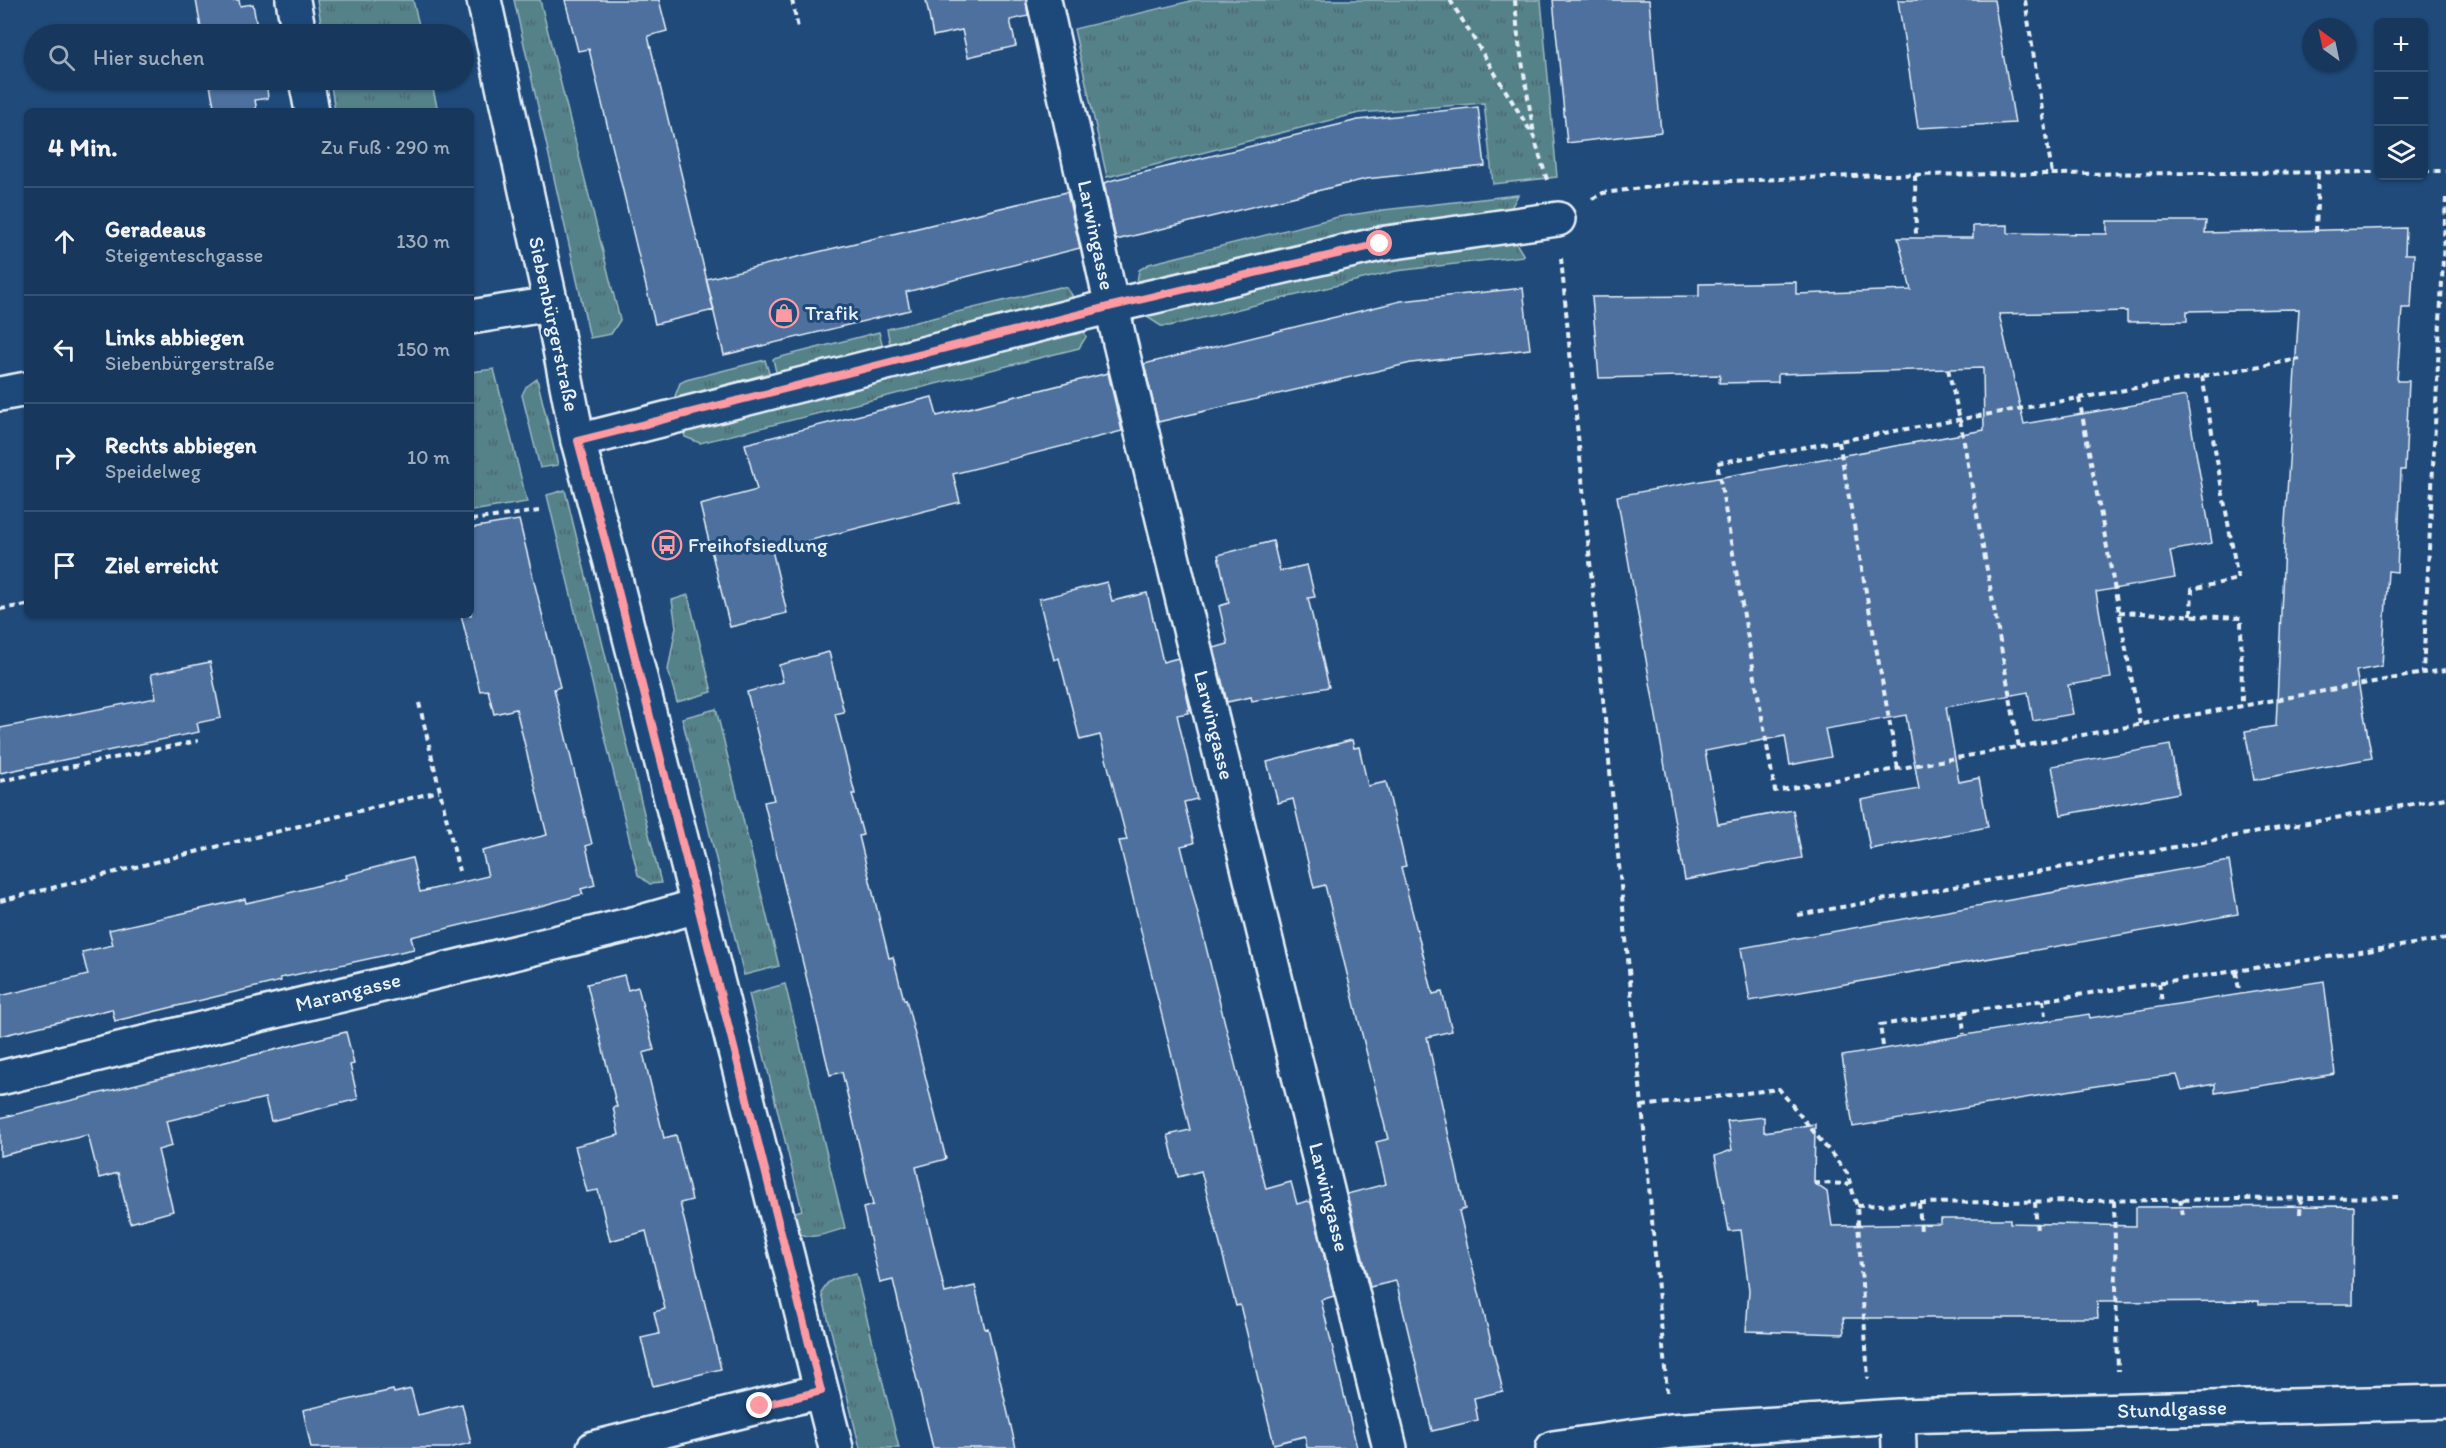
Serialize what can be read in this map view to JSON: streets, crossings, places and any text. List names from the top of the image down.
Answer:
{
  "streets": {
    "street": [
      "Larwingasse",
      "Siebenbürgerstraße",
      "Marangasse",
      "Stundlgasse"
    ]
  },
  "crossings": [
    ["Siebenbürgerstraße", "Marangasse"]
  ],
  "places": {
    "shop": ["Trafik"],
    "bus stop": ["Freihofsiedlung"]
  },
  "north": "top left",
  "page": {
    "map_buttons": ["+", "−"],
    "search": "Hier suchen",
    "heading": ["4 Min.", "Zu Fuß · 290 m"],
    "list": [
      ["Geradeaus", "Steigenteschgasse", "130 m"],
      ["Links abbiegen", "Siebenbürgerstraße", "150 m"],
      ["Rechts abbiegen", "Speidelweg", "10 m"],
      "Ziel erreicht"
    ]
  }
}
